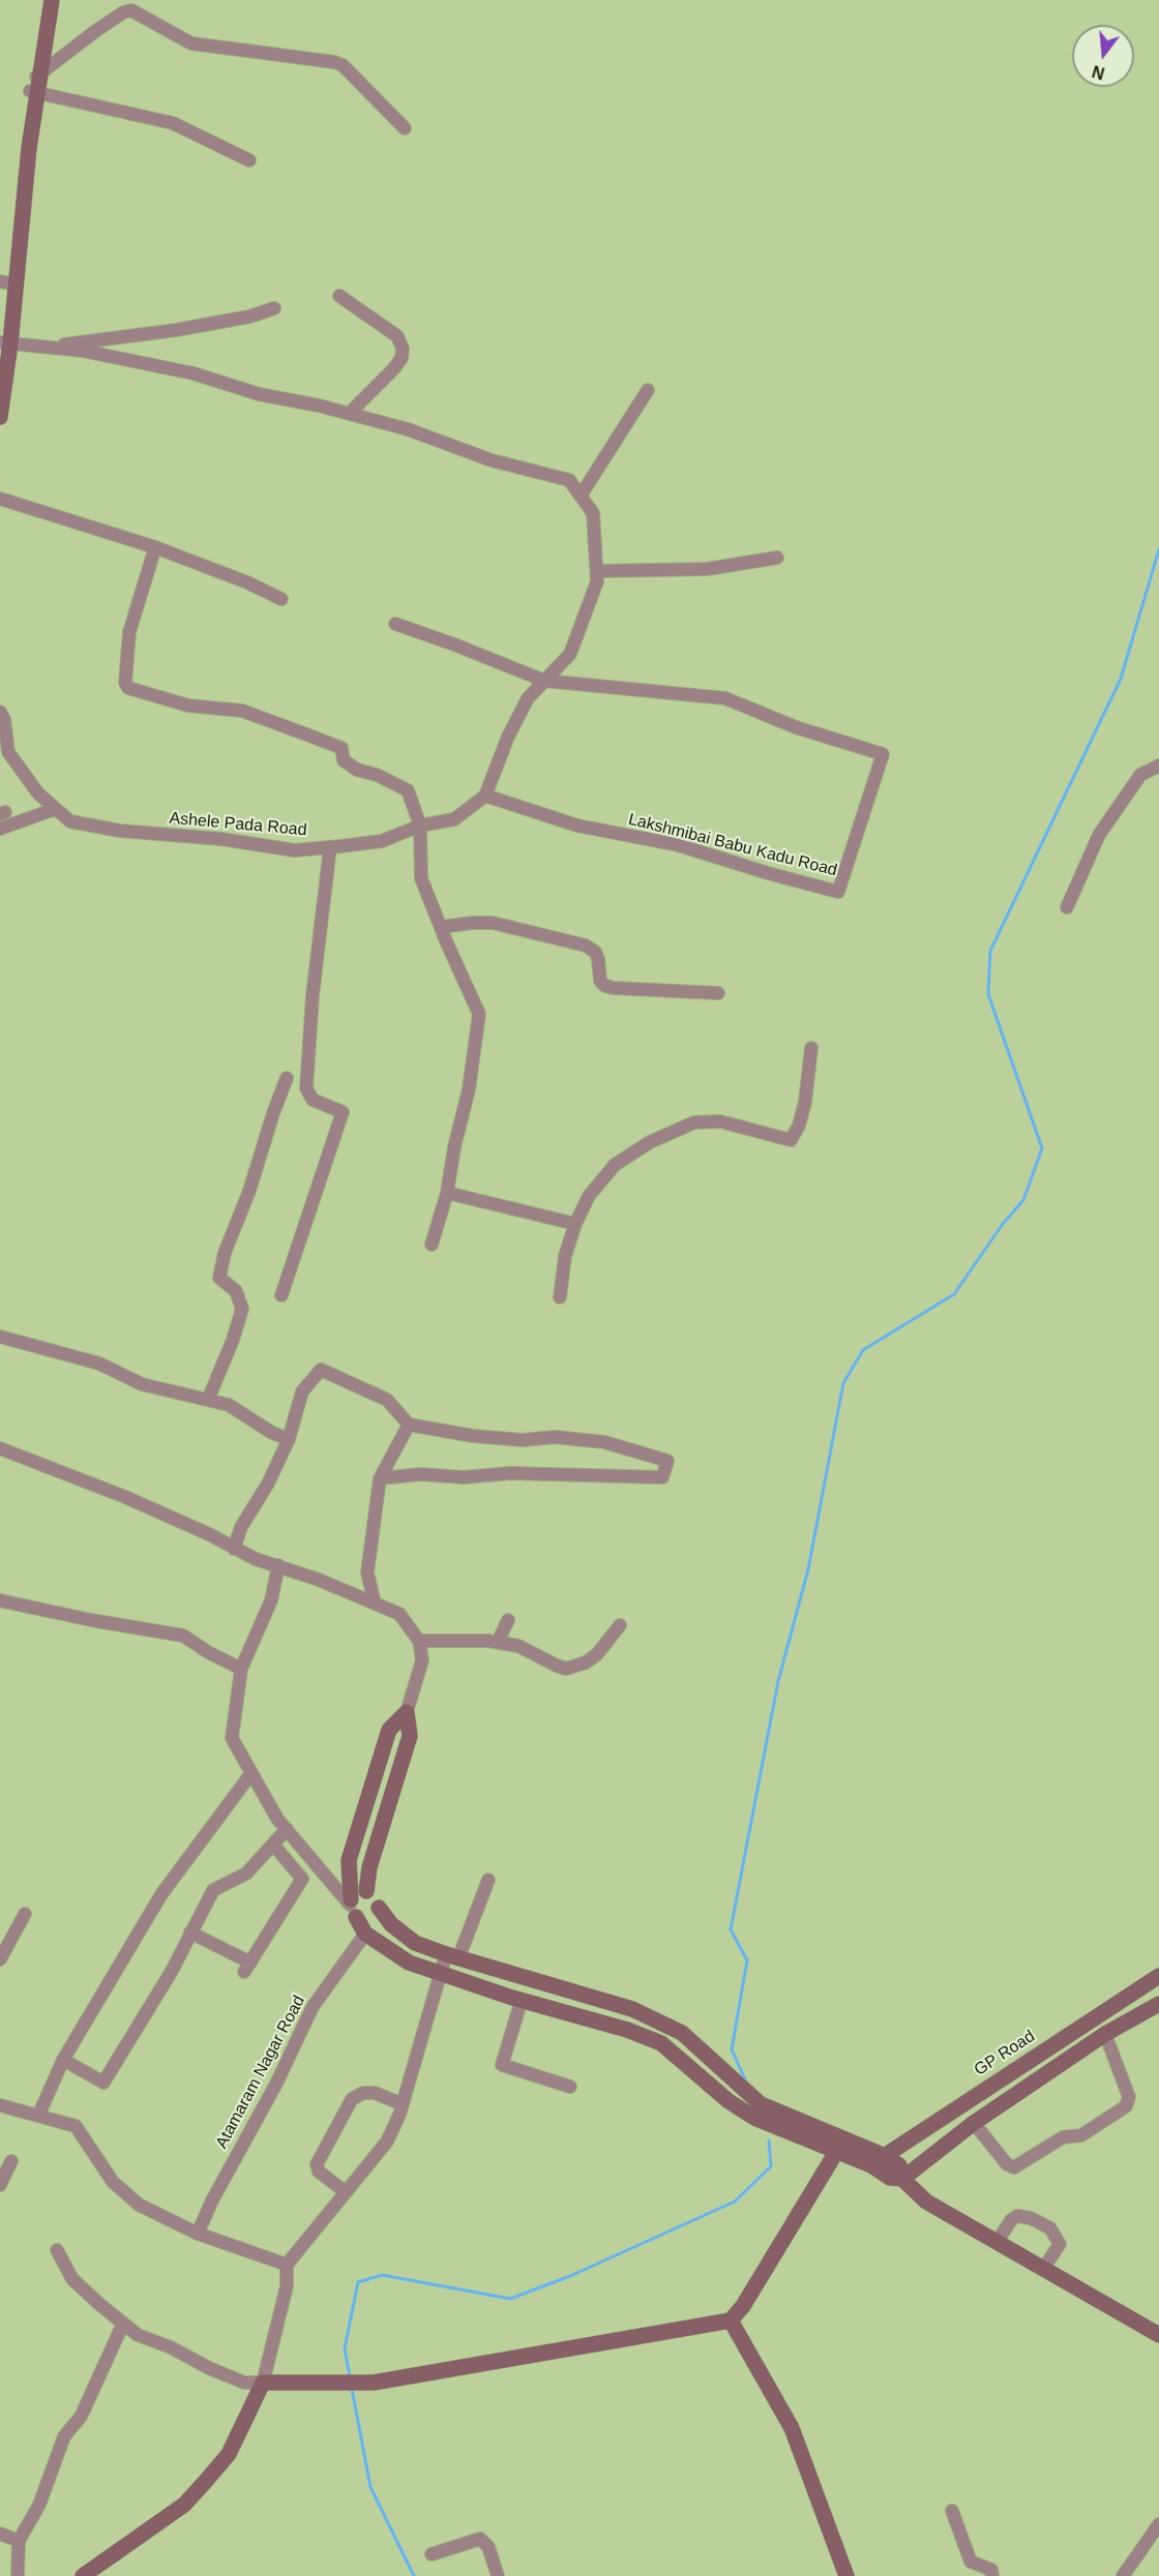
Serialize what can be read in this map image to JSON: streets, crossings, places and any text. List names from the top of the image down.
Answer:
{
  "streets": {
    "street": [
      "Ashele Pada Road",
      "Lakshmibai Babu Kadu Road",
      "GP Road",
      "Atamaram Nagar Road"
    ]
  },
  "crossings": [
    ["Ashele Pada Road", "Lakshmibai Babu Kadu Road"]
  ],
  "north": "bottom"
}
